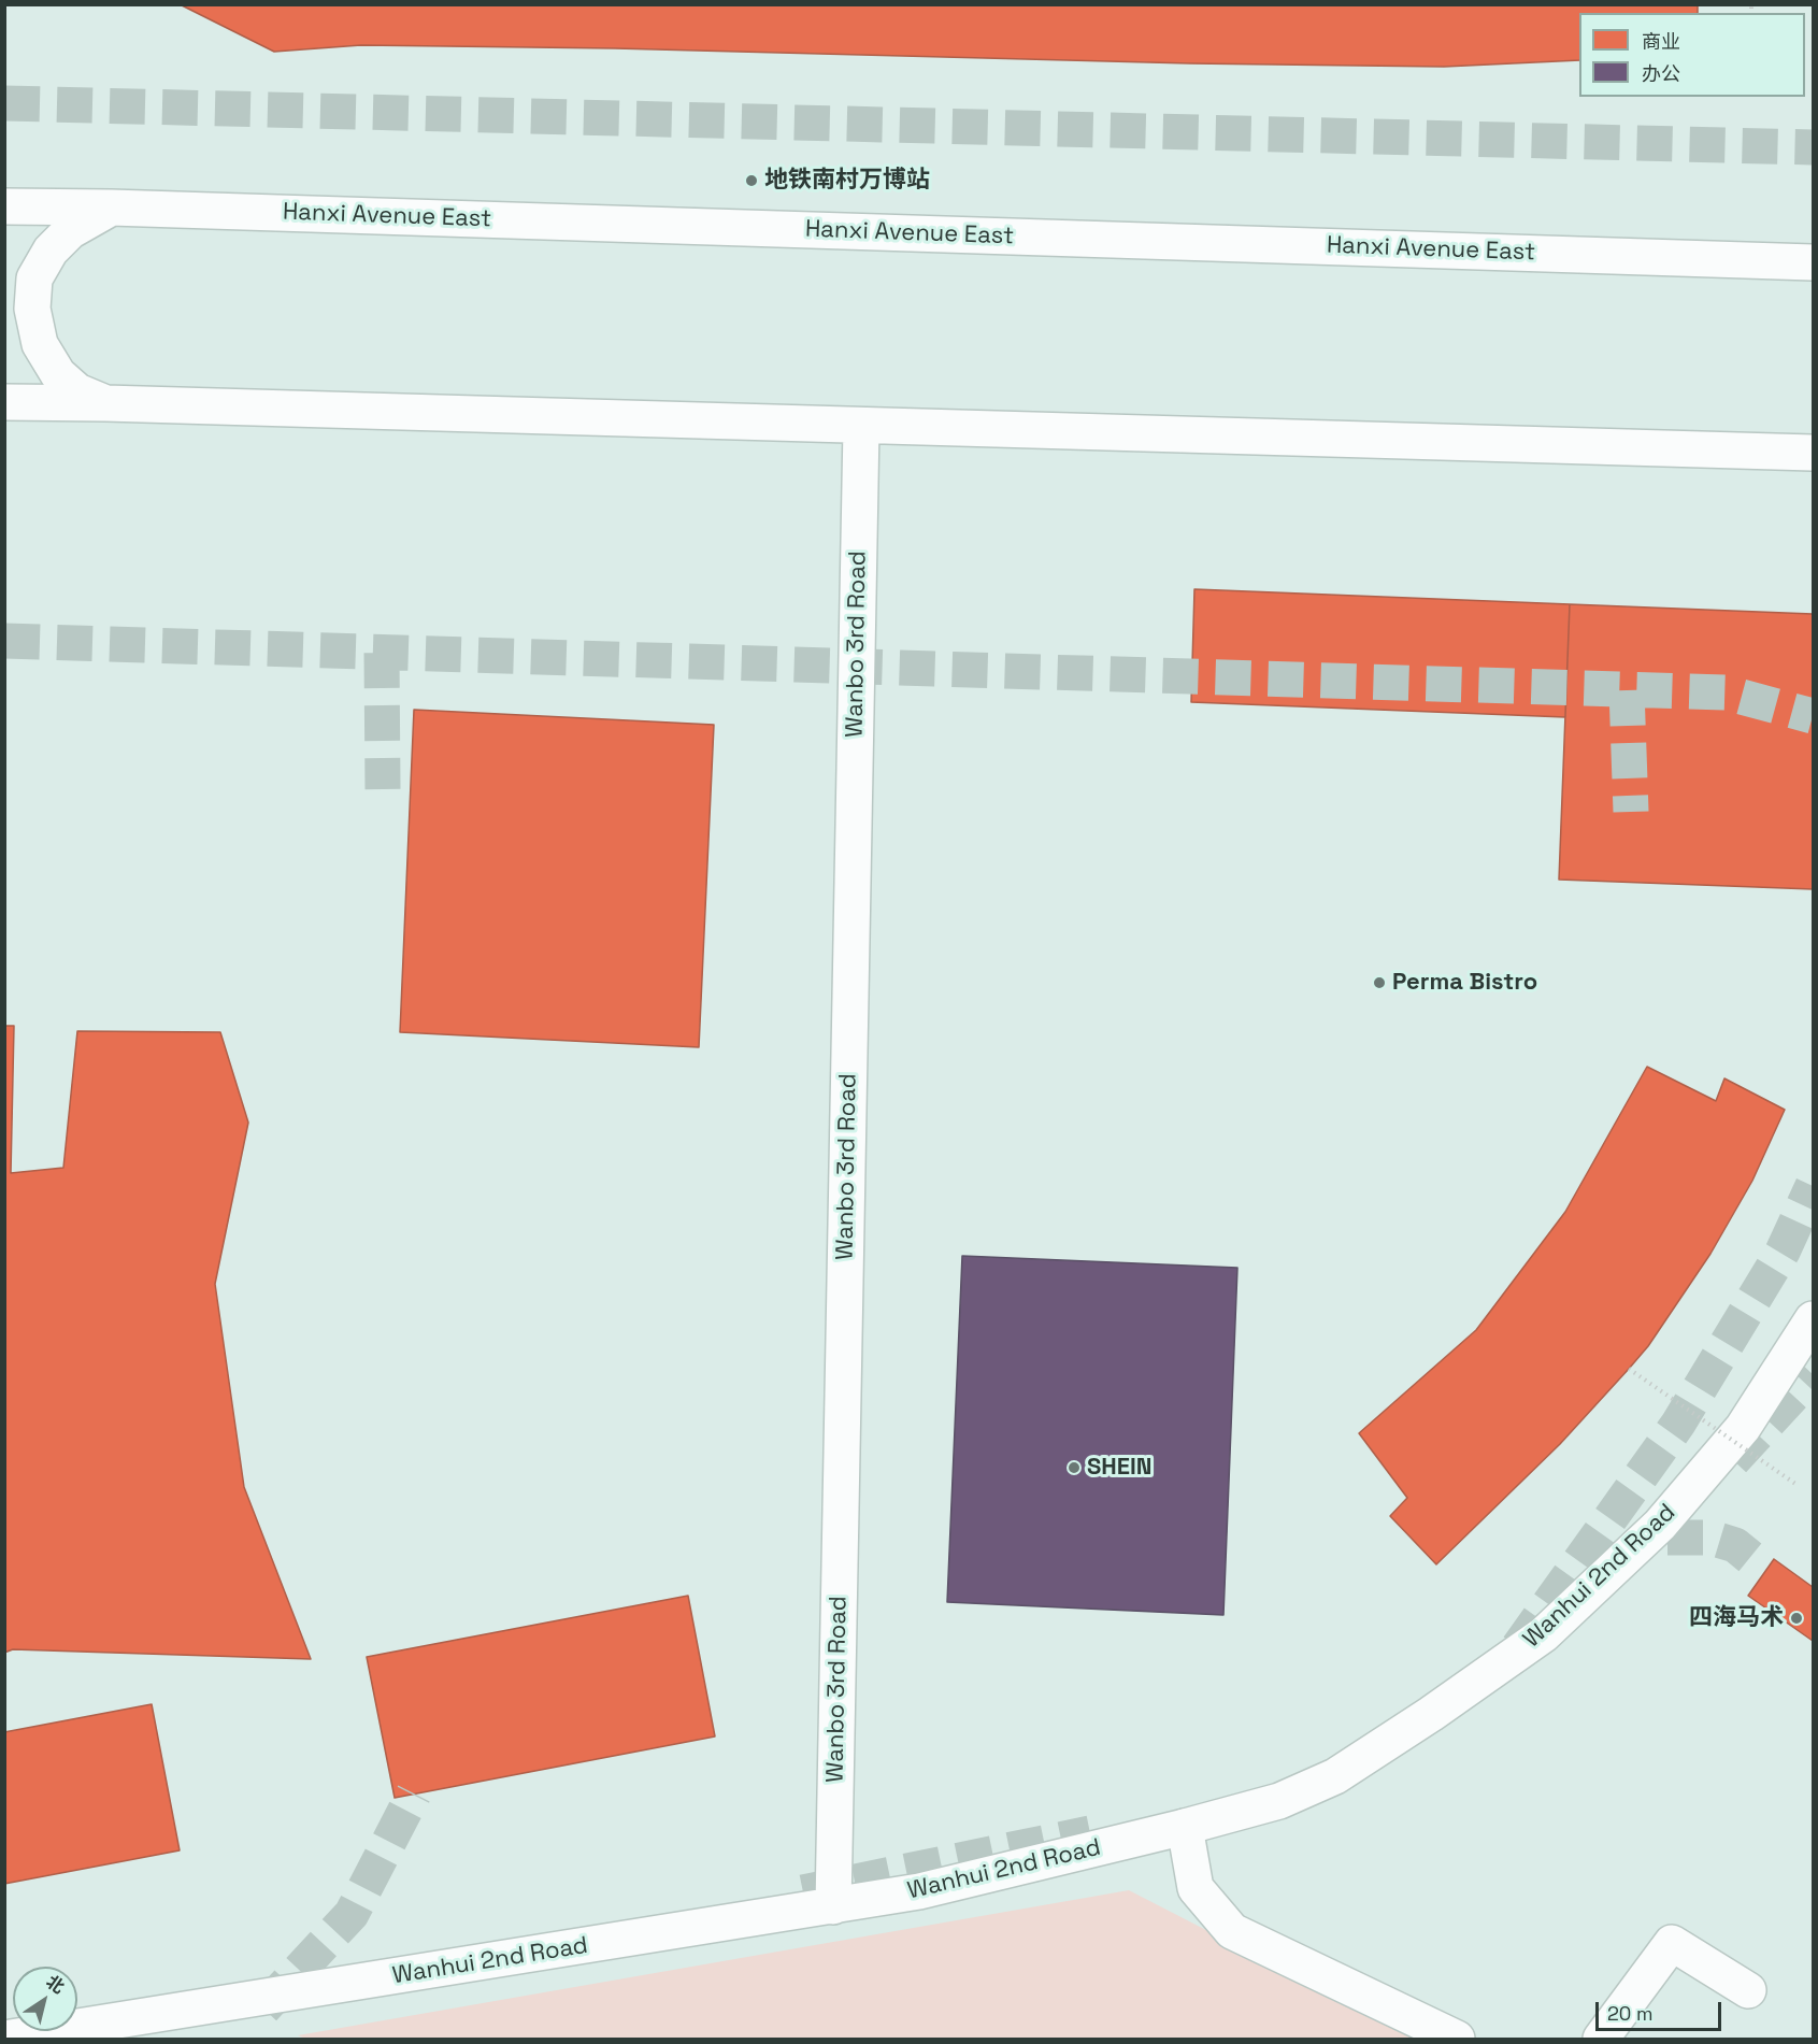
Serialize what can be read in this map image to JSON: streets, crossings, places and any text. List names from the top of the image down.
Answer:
{
  "streets": {
    "street": ["Hanxi Avenue East", "Wanbo 3rd Road", "Wanhui 2nd Road"]
  },
  "crossings": [
    ["Wanbo 3rd Road", "Wanhui 2nd Road"]
  ],
  "places": [
    "地铁南村万博站",
    "Perma Bistro",
    "SHEIN",
    "四海马术"
  ],
  "legend": ["商业", "办公"],
  "scale_bar": "20 m",
  "north": "top right"
}
